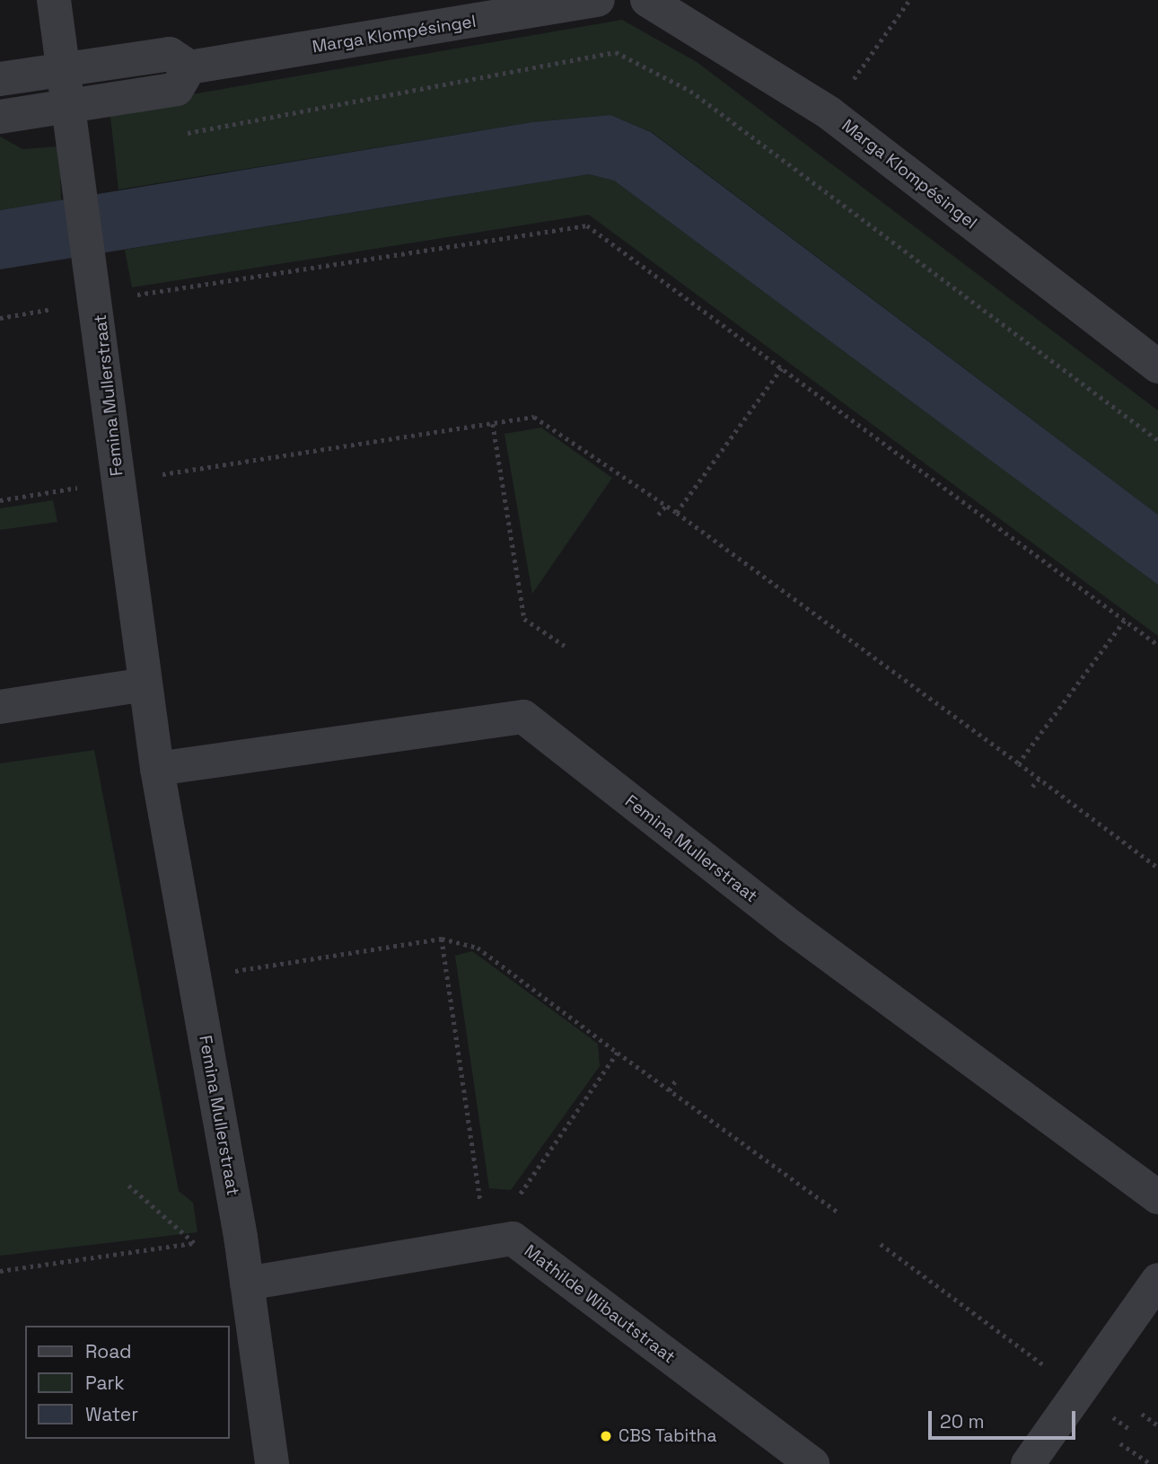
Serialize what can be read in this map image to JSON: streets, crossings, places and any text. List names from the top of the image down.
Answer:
{
  "streets": {
    "street": ["Marga Klompésingel", "Femina Mullerstraat", "Mathilde Wibautstraat"]
  },
  "crossings": [
    ["Femina Mullerstraat", "Mathilde Wibautstraat"]
  ],
  "places": ["CBS Tabitha"],
  "legend": ["Road", "Park", "Water"],
  "scale_bar": "20 m"
}
